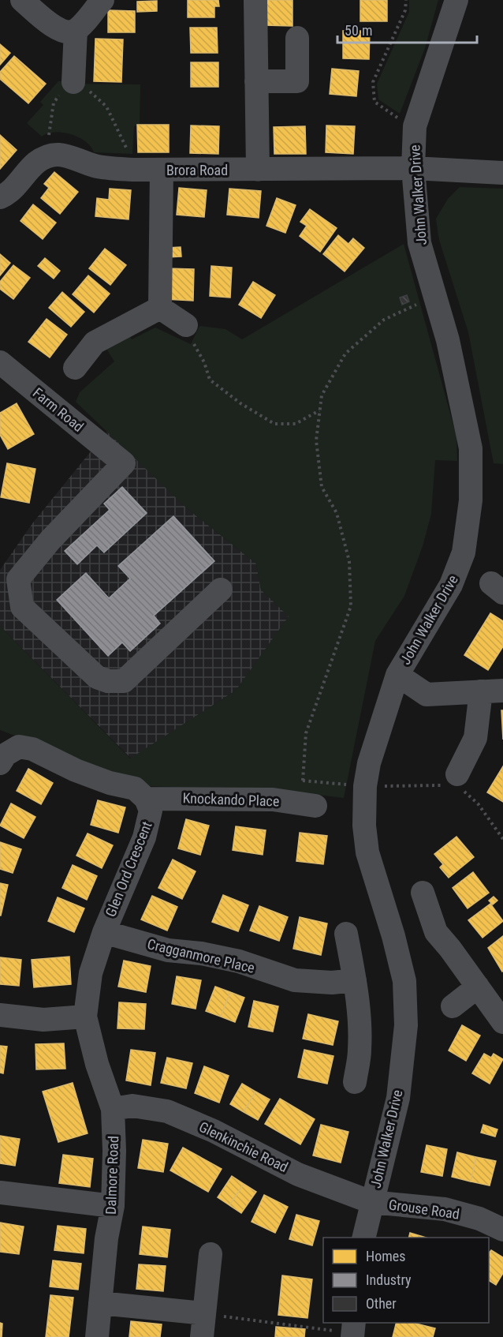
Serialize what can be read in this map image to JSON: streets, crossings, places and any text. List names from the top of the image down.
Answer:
{
  "streets": {
    "street": [
      "Brora Road",
      "John Walker Drive",
      "Farm Road",
      "Knockando Place",
      "Glen Ord Crescent",
      "Cragganmore Place",
      "Glenkinchie Road",
      "Dalmore Road",
      "Grouse Road"
    ]
  },
  "crossings": [
    ["Brora Road", "John Walker Drive"],
    ["John Walker Drive", "Glenkinchie Road"],
    ["John Walker Drive", "Grouse Road"],
    ["Knockando Place", "Glen Ord Crescent"],
    ["Glen Ord Crescent", "Cragganmore Place"],
    ["Glen Ord Crescent", "Dalmore Road"],
    ["Glenkinchie Road", "Dalmore Road"],
    ["Glenkinchie Road", "Grouse Road"]
  ],
  "legend": ["Homes", "Industry", "Other"],
  "scale_bar": "50 m"
}
